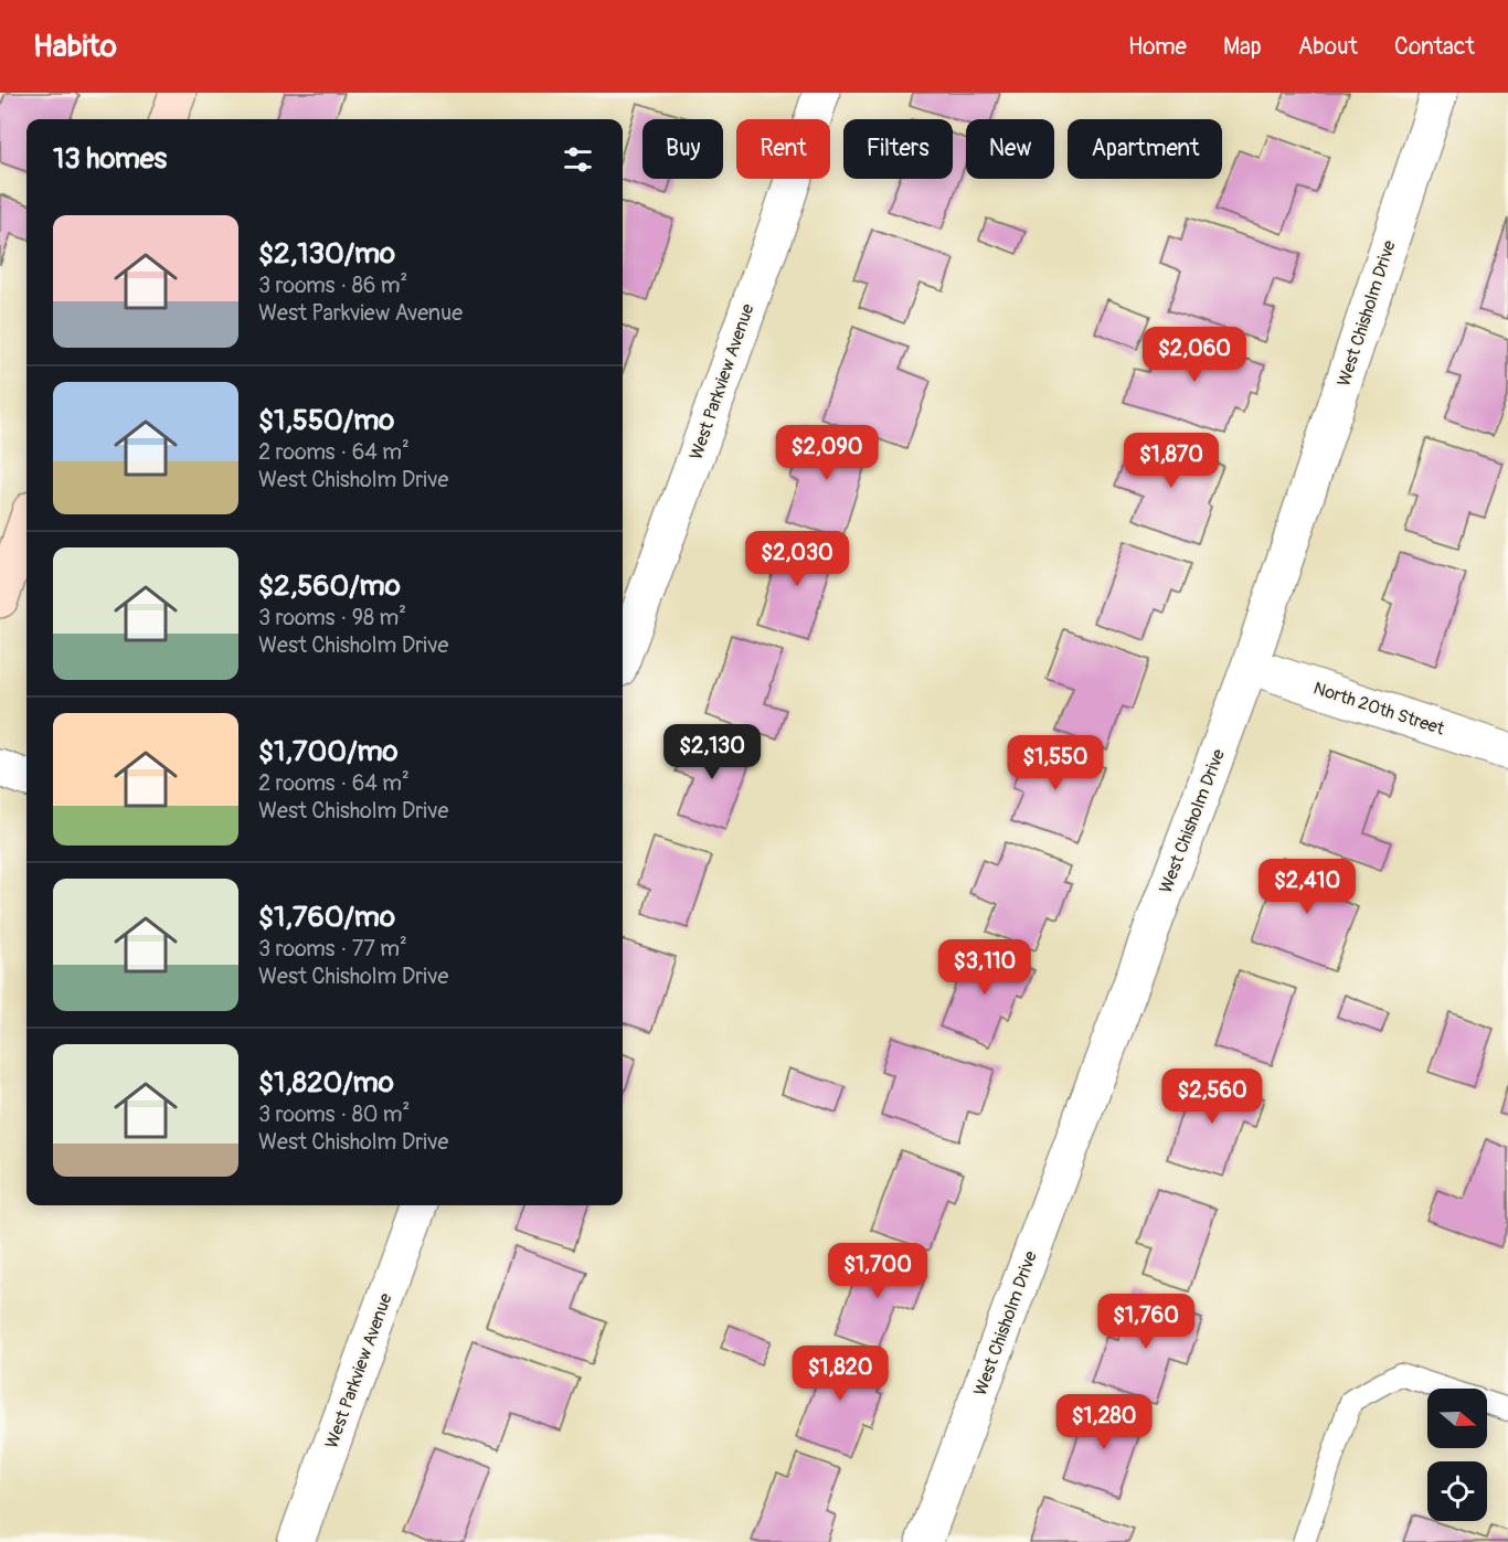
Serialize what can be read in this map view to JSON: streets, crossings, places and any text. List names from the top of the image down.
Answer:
{
  "streets": {
    "street": ["West Chisholm Drive", "West Parkview Avenue", "North 20th Street"]
  },
  "crossings": [
    ["West Chisholm Drive", "North 20th Street"]
  ],
  "north": "right",
  "page": {
    "header": "Habito",
    "nav": [
      "Home",
      "Map",
      "About",
      "Contact"
    ],
    "chip": [
      "Buy",
      "Rent",
      "Filters",
      "New",
      "Apartment"
    ],
    "heading": "13 homes",
    "list": [
      {
        "name": "$2,130/mo",
        "note": "3 rooms · 86 m² · West Parkview Avenue"
      },
      {
        "name": "$1,550/mo",
        "note": "2 rooms · 64 m² · West Chisholm Drive"
      },
      {
        "name": "$2,560/mo",
        "note": "3 rooms · 98 m² · West Chisholm Drive"
      },
      {
        "name": "$1,700/mo",
        "note": "2 rooms · 64 m² · West Chisholm Drive"
      },
      {
        "name": "$1,760/mo",
        "note": "3 rooms · 77 m² · West Chisholm Drive"
      },
      {
        "name": "$1,820/mo",
        "note": "3 rooms · 80 m² · West Chisholm Drive"
      }
    ],
    "price": [
      "$2,060",
      "$2,090",
      "$1,870",
      "$2,030",
      "$2,130",
      "$1,550",
      "$2,410",
      "$3,110",
      "$2,560",
      "$1,700",
      "$1,760",
      "$1,820",
      "$1,280"
    ]
  }
}
